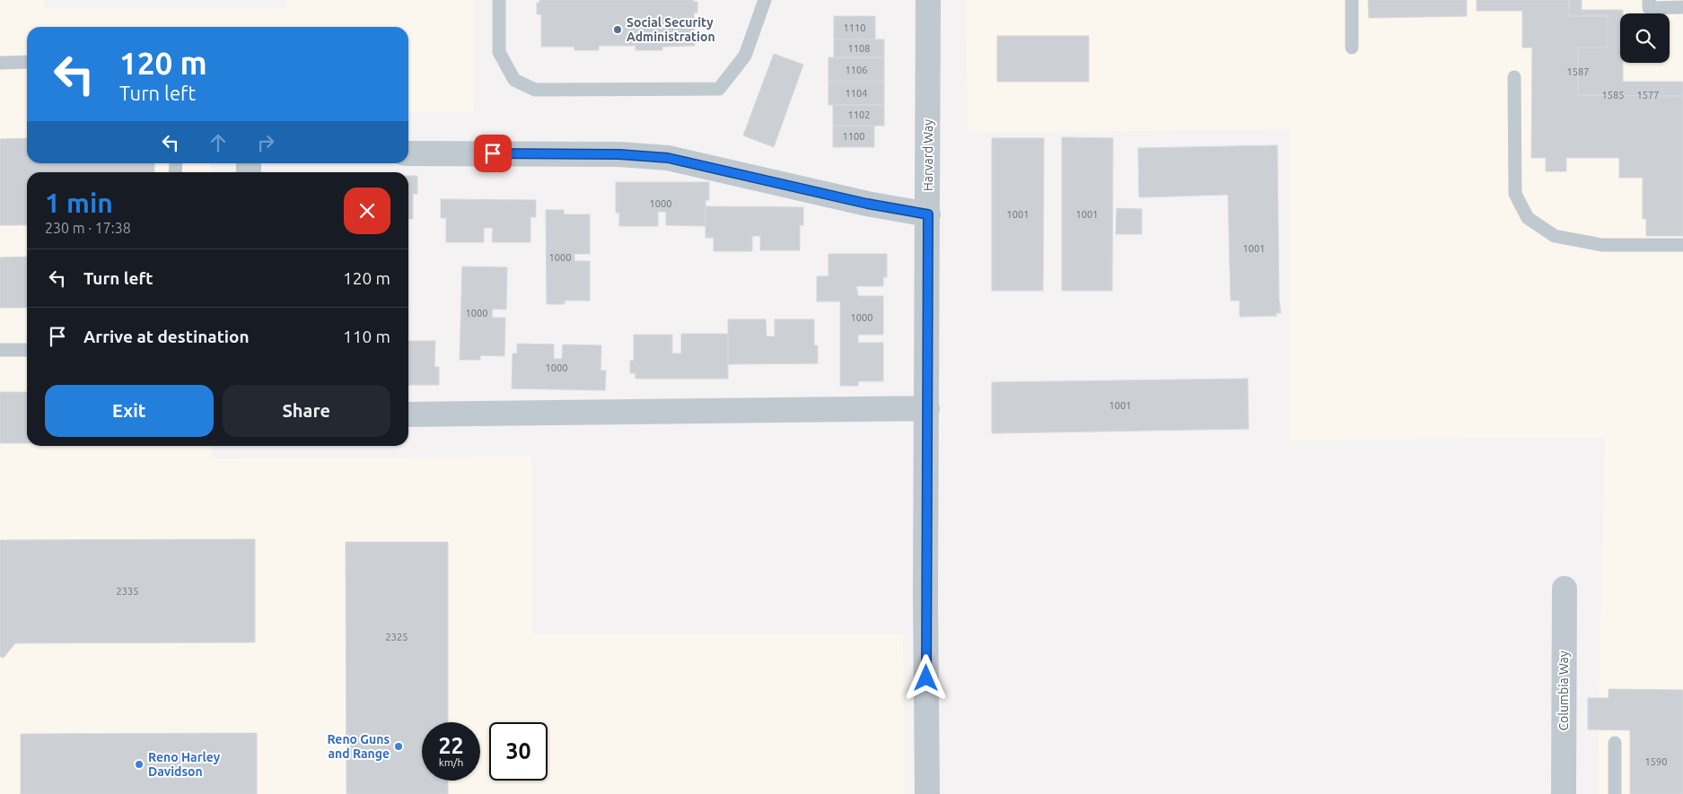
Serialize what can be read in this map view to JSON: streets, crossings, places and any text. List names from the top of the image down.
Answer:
{
  "streets": {
    "street": ["Harvard Way", "Columbia Way"]
  },
  "places": ["Social Security Administration", "Reno Guns and Range", "Reno Harley Davidson"],
  "house_numbers": [
    "1110",
    "1108",
    "1106",
    "1587",
    "1104",
    "1585",
    "1577",
    "1102",
    "1100",
    "1000",
    "1001",
    "1001",
    "1001",
    "1000",
    "1000",
    "1000",
    "1000",
    "1001",
    "2335",
    "2325",
    "1590"
  ],
  "page": {
    "turn": ["120 m", "Turn left"],
    "heading": ["1 min", "230 m · 17:38"],
    "list": [
      {
        "name": "Turn left",
        "value": "120 m"
      },
      {
        "name": "Arrive at destination",
        "value": "110 m"
      }
    ],
    "buttons": ["Exit", "Share"],
    "speed": "22 km/h",
    "limit": "30"
  }
}
